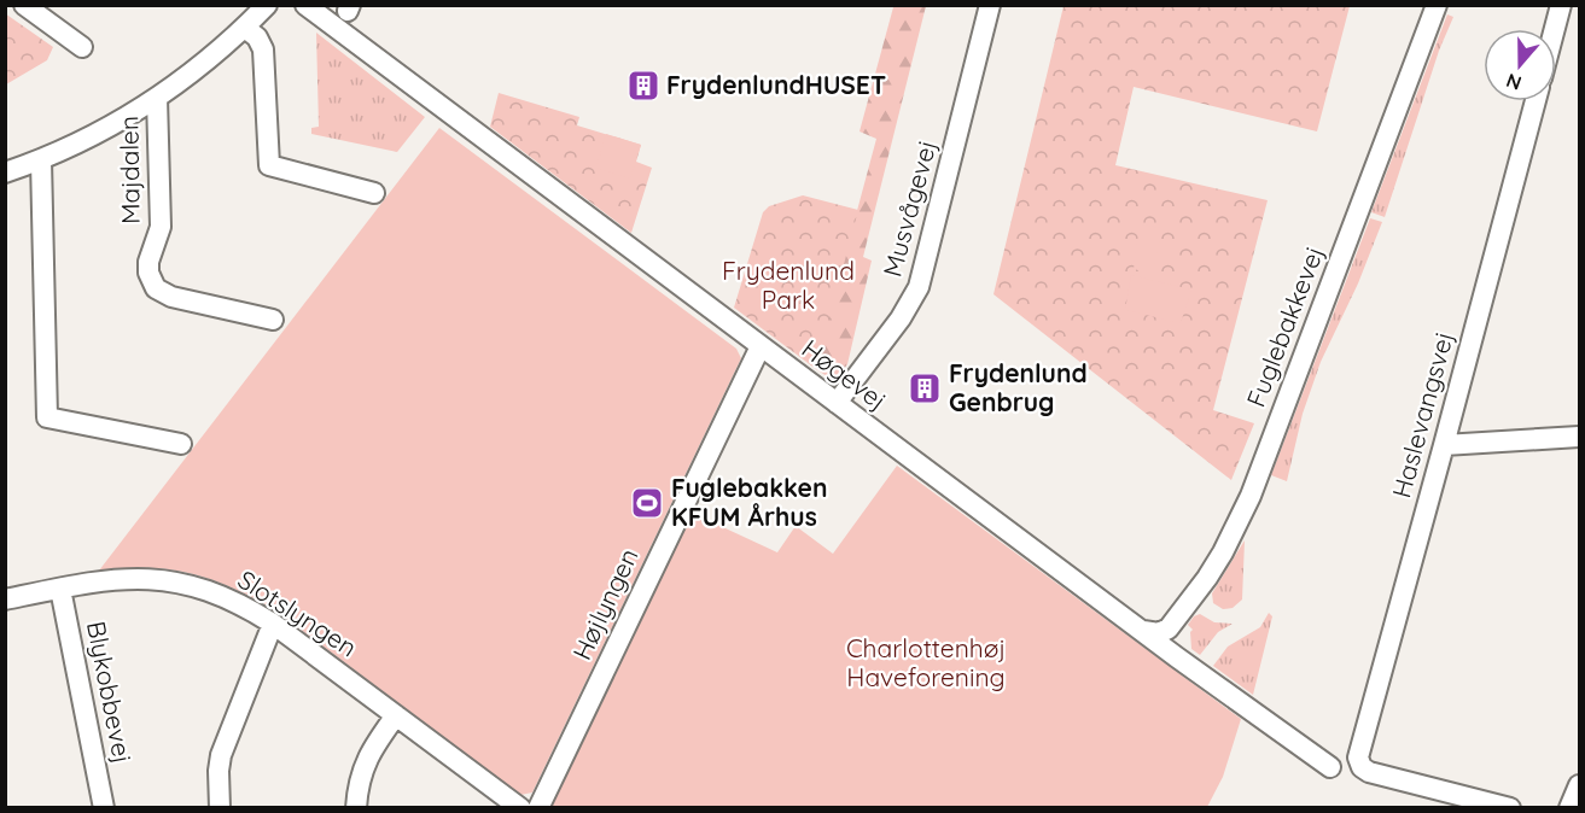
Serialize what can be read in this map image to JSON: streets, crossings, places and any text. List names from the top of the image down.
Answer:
{
  "streets": {
    "street": [
      "Majdalen",
      "Musvågevej",
      "Fuglebakkevej",
      "Høgevej",
      "Haslevangsvej",
      "Højlyngen",
      "Slotslyngen",
      "Blykobbevej"
    ]
  },
  "crossings": [
    ["Musvågevej", "Høgevej"],
    ["Fuglebakkevej", "Høgevej"],
    ["Høgevej", "Højlyngen"],
    ["Slotslyngen", "Blykobbevej"]
  ],
  "parks": ["Frydenlund Park", "Charlottenhøj Haveforening"],
  "places": {
    "building": ["FrydenlundHUSET", "Frydenlund Genbrug"],
    "sports": ["Fuglebakken KFUM Århus"]
  },
  "north": "bottom"
}
